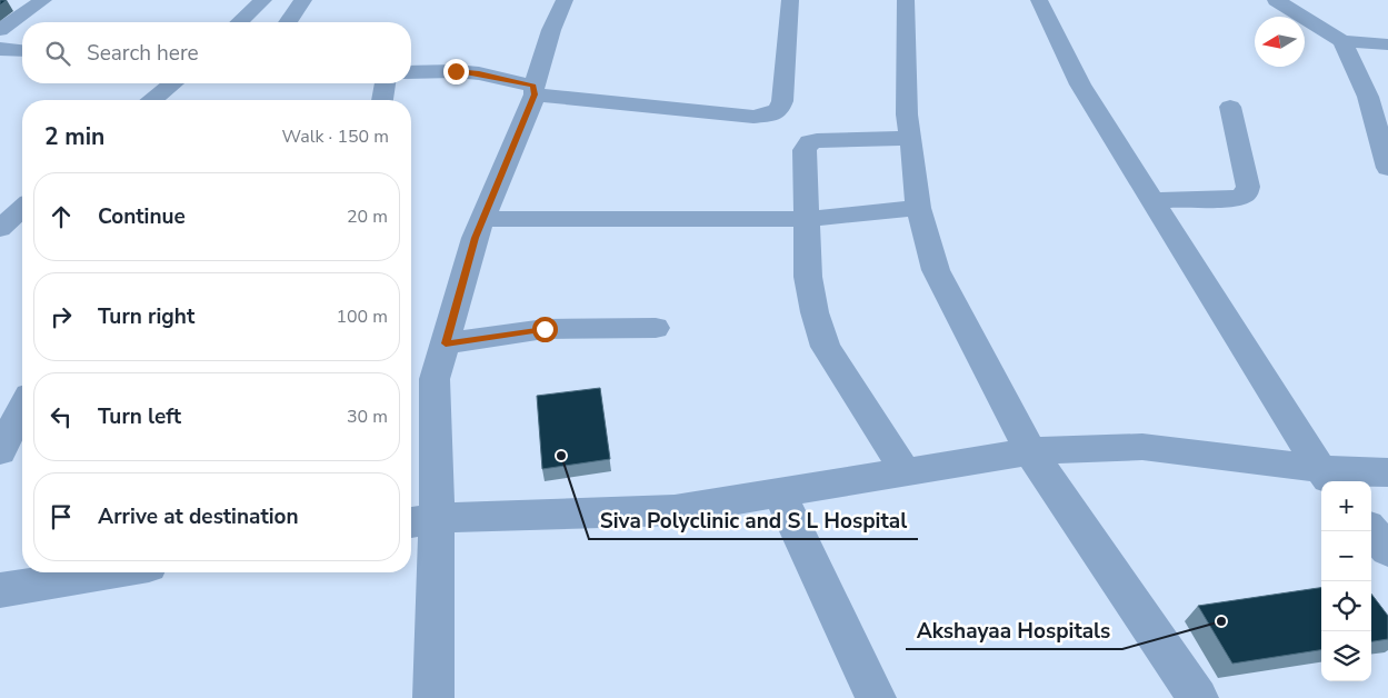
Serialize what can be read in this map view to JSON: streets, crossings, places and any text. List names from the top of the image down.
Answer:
{
  "places": ["Siva Polyclinic and S L Hospital", "Akshayaa Hospitals"],
  "north": "left",
  "page": {
    "search": "Search here",
    "heading": ["2 min", "Walk · 150 m"],
    "list": [
      ["Continue", "20 m"],
      ["Turn right", "100 m"],
      ["Turn left", "30 m"],
      "Arrive at destination"
    ],
    "map_buttons": ["+", "−"]
  }
}
